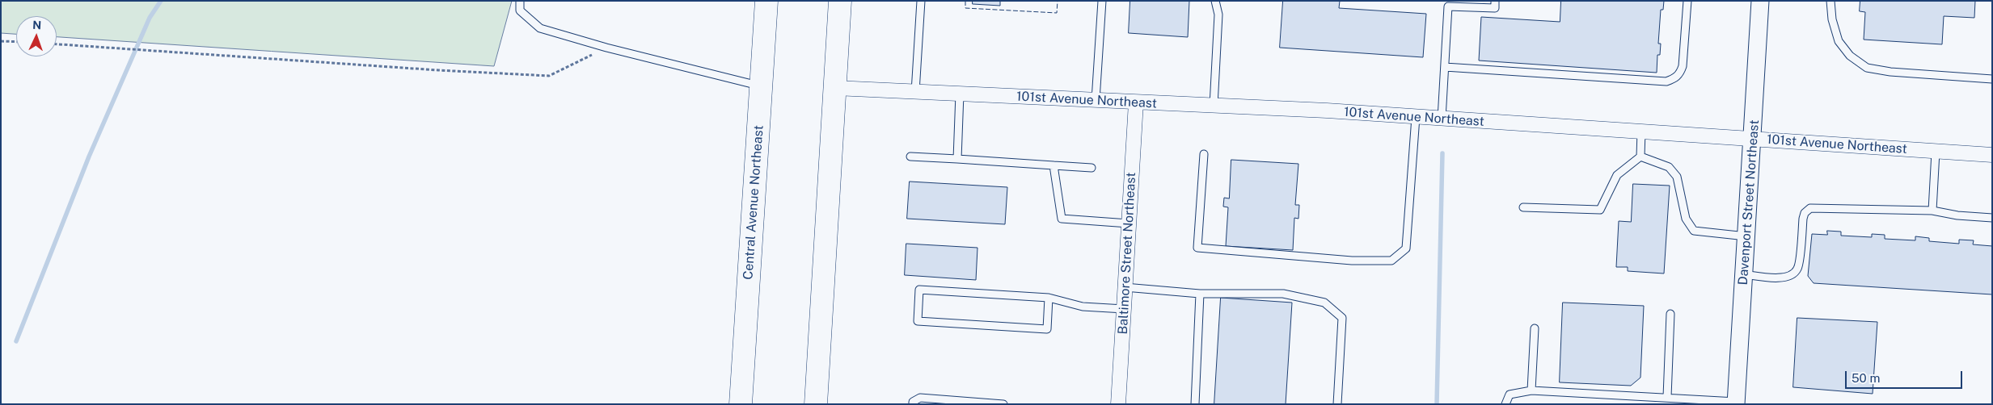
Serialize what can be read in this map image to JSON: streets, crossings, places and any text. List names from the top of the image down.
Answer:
{
  "streets": {
    "highway": ["Central Avenue Northeast"],
    "street": ["101st Avenue Northeast", "Davenport Street Northeast", "Baltimore Street Northeast"]
  },
  "crossings": [
    ["101st Avenue Northeast", "Davenport Street Northeast"],
    ["101st Avenue Northeast", "Baltimore Street Northeast"]
  ],
  "scale_bar": "50 m",
  "north": "top"
}
